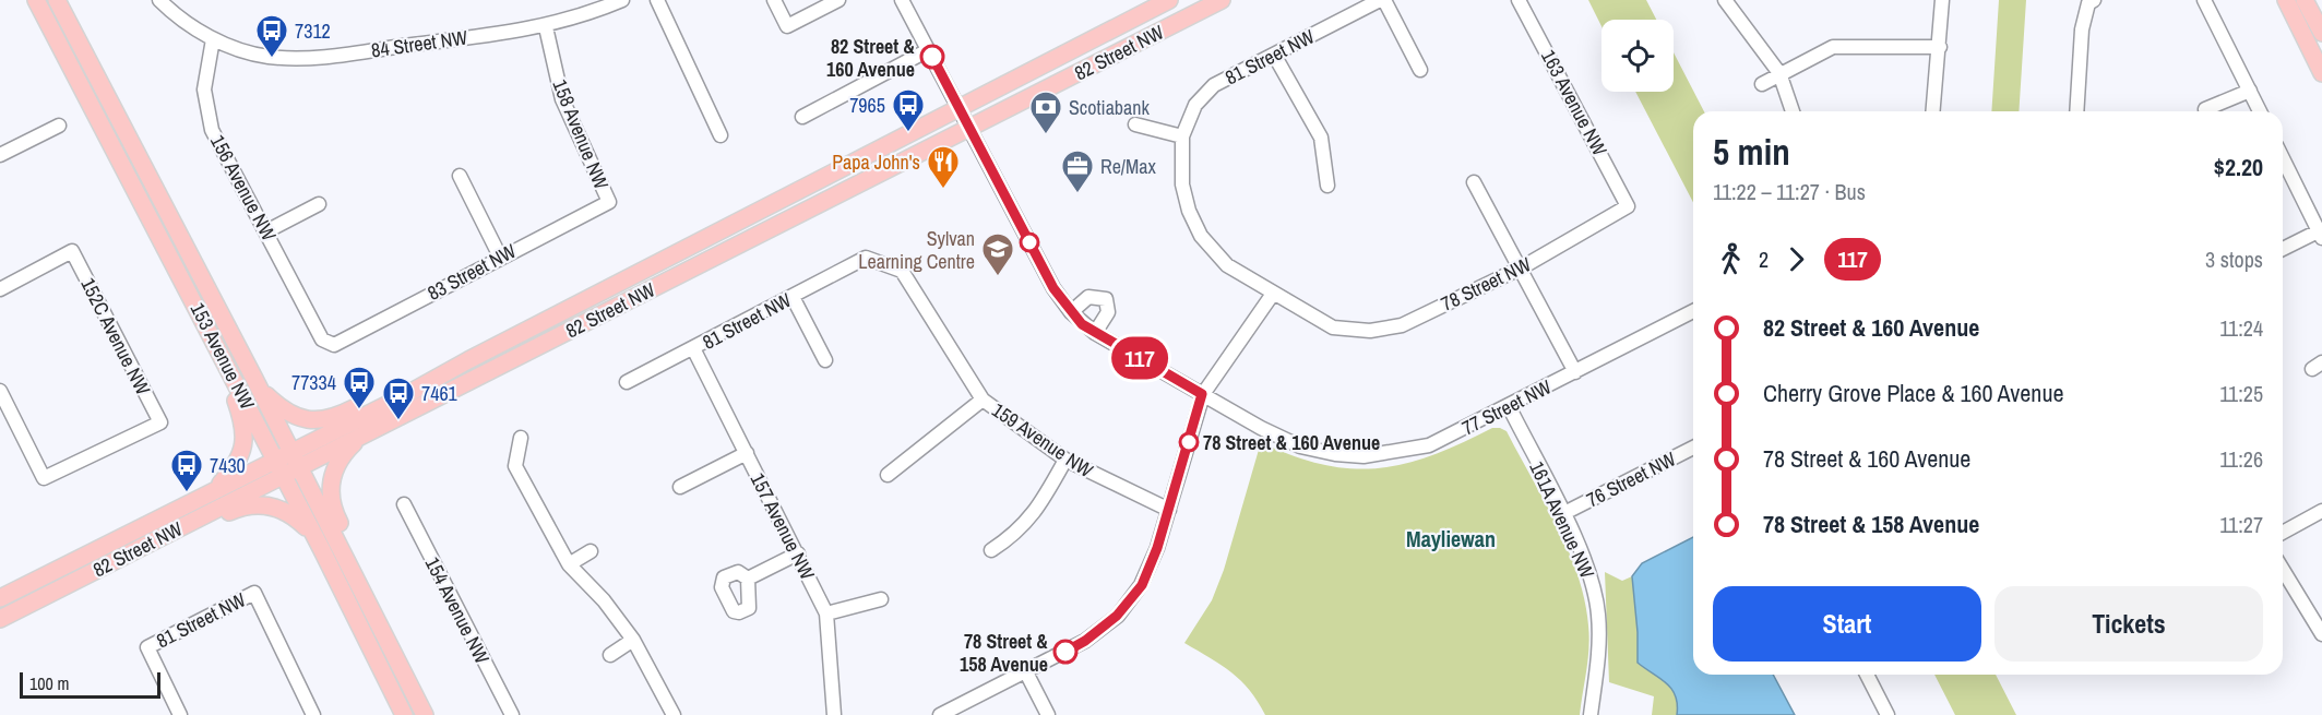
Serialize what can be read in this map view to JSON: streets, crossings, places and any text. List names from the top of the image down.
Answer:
{
  "streets": {
    "main road": ["82 Street NW", "153 Avenue NW"],
    "street": [
      "84 Street NW",
      "81 Street NW",
      "163 Avenue NW",
      "158 Avenue NW",
      "156 Avenue NW",
      "83 Street NW",
      "78 Street NW",
      "152C Avenue NW",
      "77 Street NW",
      "159 Avenue NW",
      "76 Street NW",
      "161A Avenue NW",
      "157 Avenue NW",
      "154 Avenue NW"
    ]
  },
  "crossings": [
    ["84 Street NW", "158 Avenue NW"],
    ["84 Street NW", "156 Avenue NW"],
    ["82 Street NW", "153 Avenue NW"],
    ["82 Street NW", "77 Street NW"],
    ["81 Street NW", "159 Avenue NW"],
    ["81 Street NW", "157 Avenue NW"],
    ["163 Avenue NW", "78 Street NW"],
    ["158 Avenue NW", "83 Street NW"],
    ["156 Avenue NW", "83 Street NW"],
    ["77 Street NW", "161A Avenue NW"],
    ["76 Street NW", "161A Avenue NW"]
  ],
  "districts": ["Mayliewan"],
  "places": {
    "other": ["82 Street & 160 Avenue", "78 Street & 160 Avenue", "78 Street & 158 Avenue"],
    "bus stop": [
      "7312",
      "7965",
      "77334",
      "7461",
      "7430"
    ],
    "bank": ["Scotiabank"],
    "restaurant": ["Papa John's"],
    "office": ["Re/Max"],
    "school or university": ["Sylvan Learning Centre"]
  },
  "lines": ["bus line 117"],
  "scale_bar": "100 m",
  "page": {
    "on_map": "117",
    "heading": ["5 min", "11:22 – 11:27 · Bus", "$2.20"],
    "legs": ["2", "117", "3 stops"],
    "list": [
      {
        "name": "82 Street & 160 Avenue",
        "value": "11:24"
      },
      {
        "name": "Cherry Grove Place & 160 Avenue",
        "value": "11:25"
      },
      {
        "name": "78 Street & 160 Avenue",
        "value": "11:26"
      },
      {
        "name": "78 Street & 158 Avenue",
        "value": "11:27"
      }
    ],
    "buttons": ["Start", "Tickets"],
    "scale": "100 m"
  }
}
